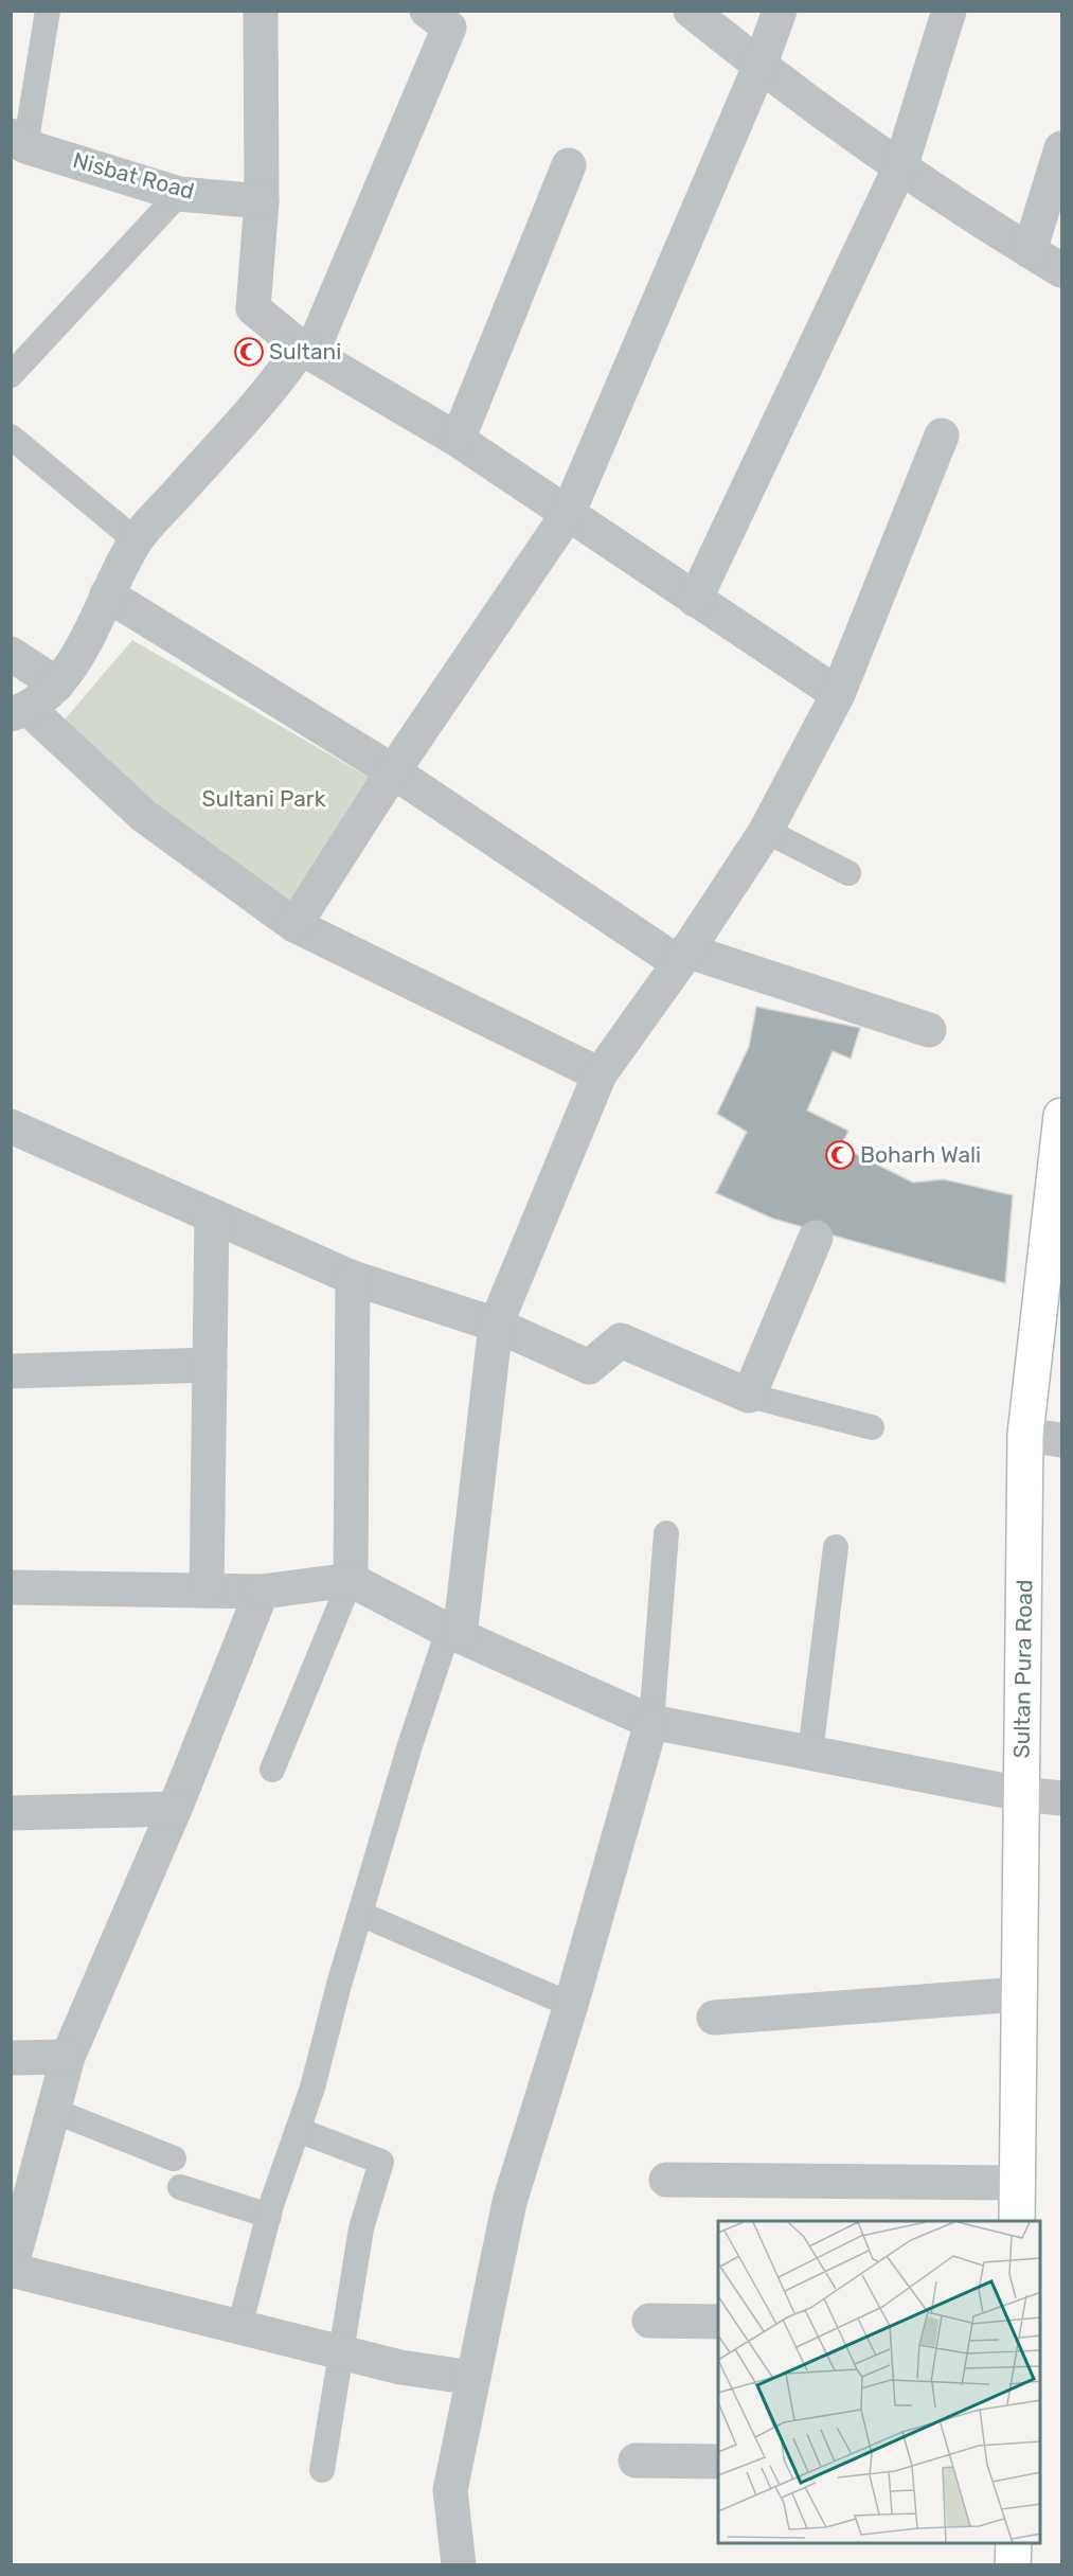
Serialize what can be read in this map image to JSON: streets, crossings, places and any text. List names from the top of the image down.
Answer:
{
  "streets": {
    "main road": ["Sultan Pura Road"],
    "street": ["Nisbat Road"]
  },
  "parks": ["Sultani Park"],
  "places": {
    "mosque": ["Sultani", "Boharh Wali"]
  }
}
